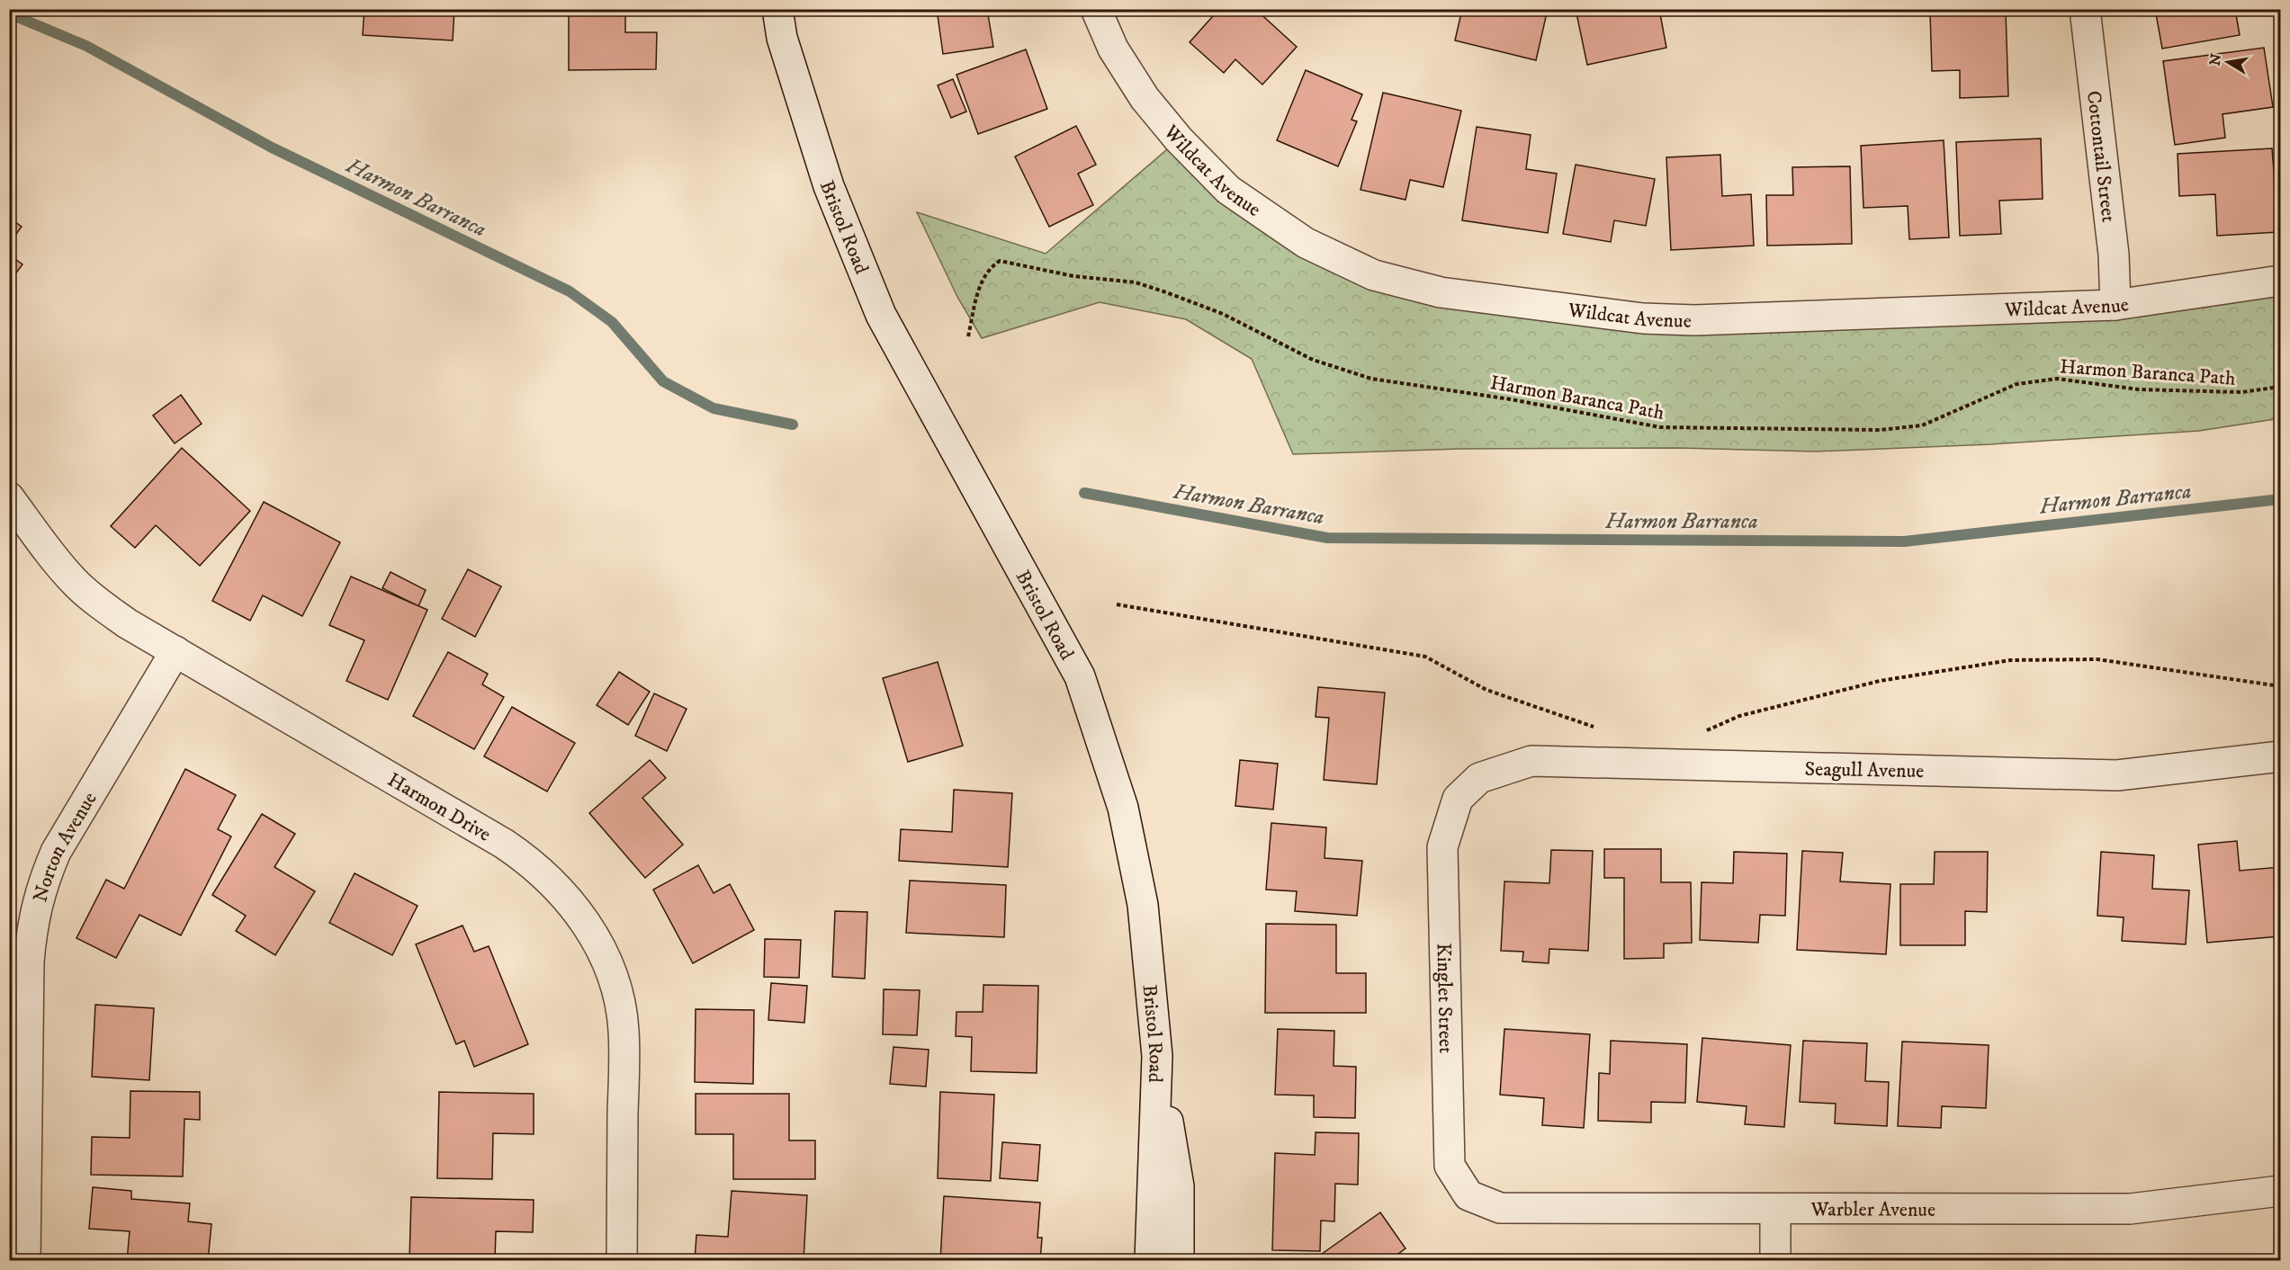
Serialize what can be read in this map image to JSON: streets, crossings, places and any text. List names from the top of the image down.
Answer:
{
  "streets": {
    "street": [
      "Cottontail Street",
      "Wildcat Avenue",
      "Bristol Road",
      "Seagull Avenue",
      "Harmon Drive",
      "Norton Avenue",
      "Kinglet Street",
      "Warbler Avenue"
    ],
    "path": ["Harmon Baranca Path"]
  },
  "crossings": [
    ["Cottontail Street", "Wildcat Avenue"],
    ["Seagull Avenue", "Kinglet Street"],
    ["Harmon Drive", "Norton Avenue"],
    ["Kinglet Street", "Warbler Avenue"]
  ],
  "water": ["Harmon Barranca"],
  "north": "left"
}
